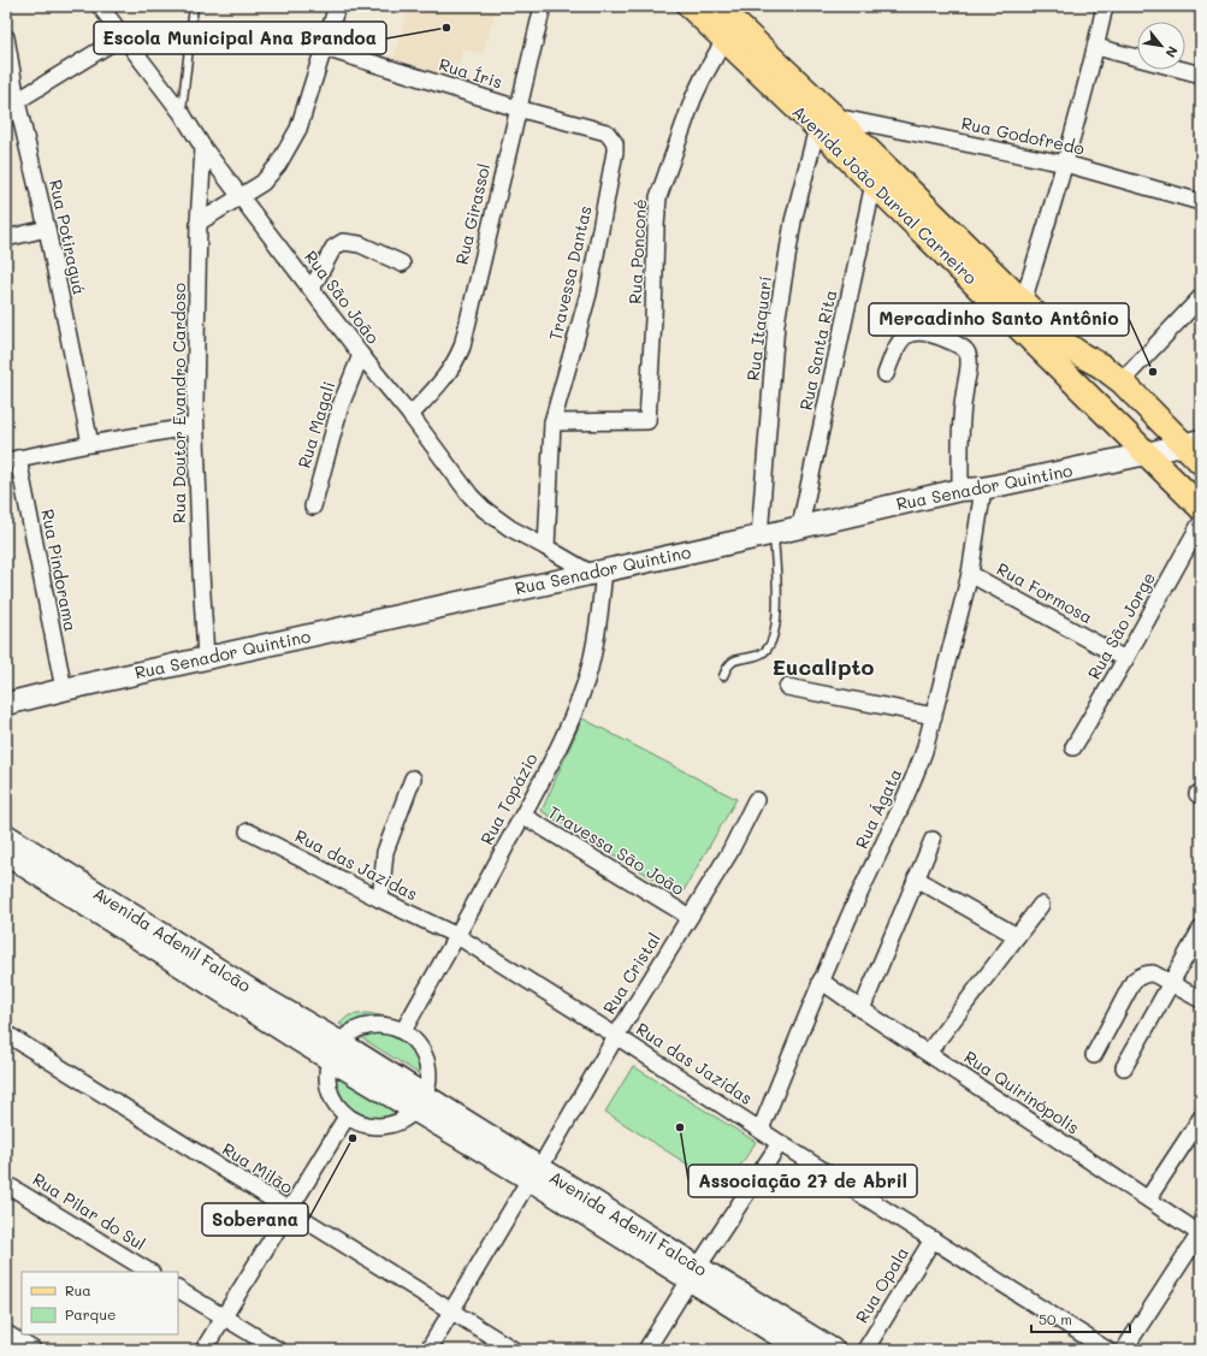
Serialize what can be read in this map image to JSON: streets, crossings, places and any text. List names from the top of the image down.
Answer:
{
  "streets": {
    "main road": ["Avenida João Durval Carneiro"],
    "street": [
      "Rua Íris",
      "Rua Godofredo",
      "Rua Girassol",
      "Rua Potiraguá",
      "Rua Ponconé",
      "Travessa Dantas",
      "Rua São João",
      "Rua Itaquarí",
      "Rua Santa Rita",
      "Rua Doutor Evandro Cardoso",
      "Rua Magali",
      "Rua Senador Quintino",
      "Rua Pindorama",
      "Rua Formosa",
      "Rua São Jorge",
      "Rua Topázio",
      "Rua Ágata",
      "Travessa São João",
      "Rua das Jazidas",
      "Avenida Adenil Falcão",
      "Rua Cristal",
      "Rua Quirinópolis",
      "Rua Milão",
      "Rua Pilar do Sul",
      "Rua Opala"
    ]
  },
  "crossings": [
    ["Rua Íris", "Rua Girassol"],
    ["Rua Íris", "Travessa Dantas"],
    ["Rua Godofredo", "Avenida João Durval Carneiro"],
    ["Rua Godofredo", "Rua Itaquarí"],
    ["Avenida João Durval Carneiro", "Rua Ponconé"],
    ["Avenida João Durval Carneiro", "Rua Itaquarí"],
    ["Avenida João Durval Carneiro", "Rua Santa Rita"],
    ["Avenida João Durval Carneiro", "Rua Senador Quintino"],
    ["Rua Girassol", "Rua São João"],
    ["Rua Ponconé", "Travessa Dantas"],
    ["Travessa Dantas", "Rua São João"],
    ["Rua São João", "Rua Doutor Evandro Cardoso"],
    ["Rua São João", "Rua Magali"],
    ["Rua São João", "Rua Senador Quintino"],
    ["Rua São João", "Rua Topázio"],
    ["Rua Itaquarí", "Rua Senador Quintino"],
    ["Rua Santa Rita", "Rua Senador Quintino"],
    ["Rua Doutor Evandro Cardoso", "Rua Senador Quintino"],
    ["Rua Senador Quintino", "Rua Pindorama"],
    ["Rua Senador Quintino", "Rua Topázio"],
    ["Rua Senador Quintino", "Rua Ágata"],
    ["Rua Formosa", "Rua São Jorge"],
    ["Rua Formosa", "Rua Ágata"],
    ["Rua Topázio", "Travessa São João"],
    ["Rua Topázio", "Rua das Jazidas"],
    ["Rua Ágata", "Rua das Jazidas"],
    ["Rua Ágata", "Rua Quirinópolis"],
    ["Travessa São João", "Rua Cristal"],
    ["Rua das Jazidas", "Rua Cristal"],
    ["Rua das Jazidas", "Rua Opala"],
    ["Avenida Adenil Falcão", "Rua Cristal"],
    ["Rua Cristal", "Rua Milão"]
  ],
  "districts": ["Eucalipto"],
  "places": [
    "Escola Municipal Ana Brandoa",
    "Mercadinho Santo Antônio",
    "Associação 27 de Abril",
    "Soberana"
  ],
  "legend": ["Rua", "Parque"],
  "scale_bar": "50 m",
  "north": "bottom right"
}
